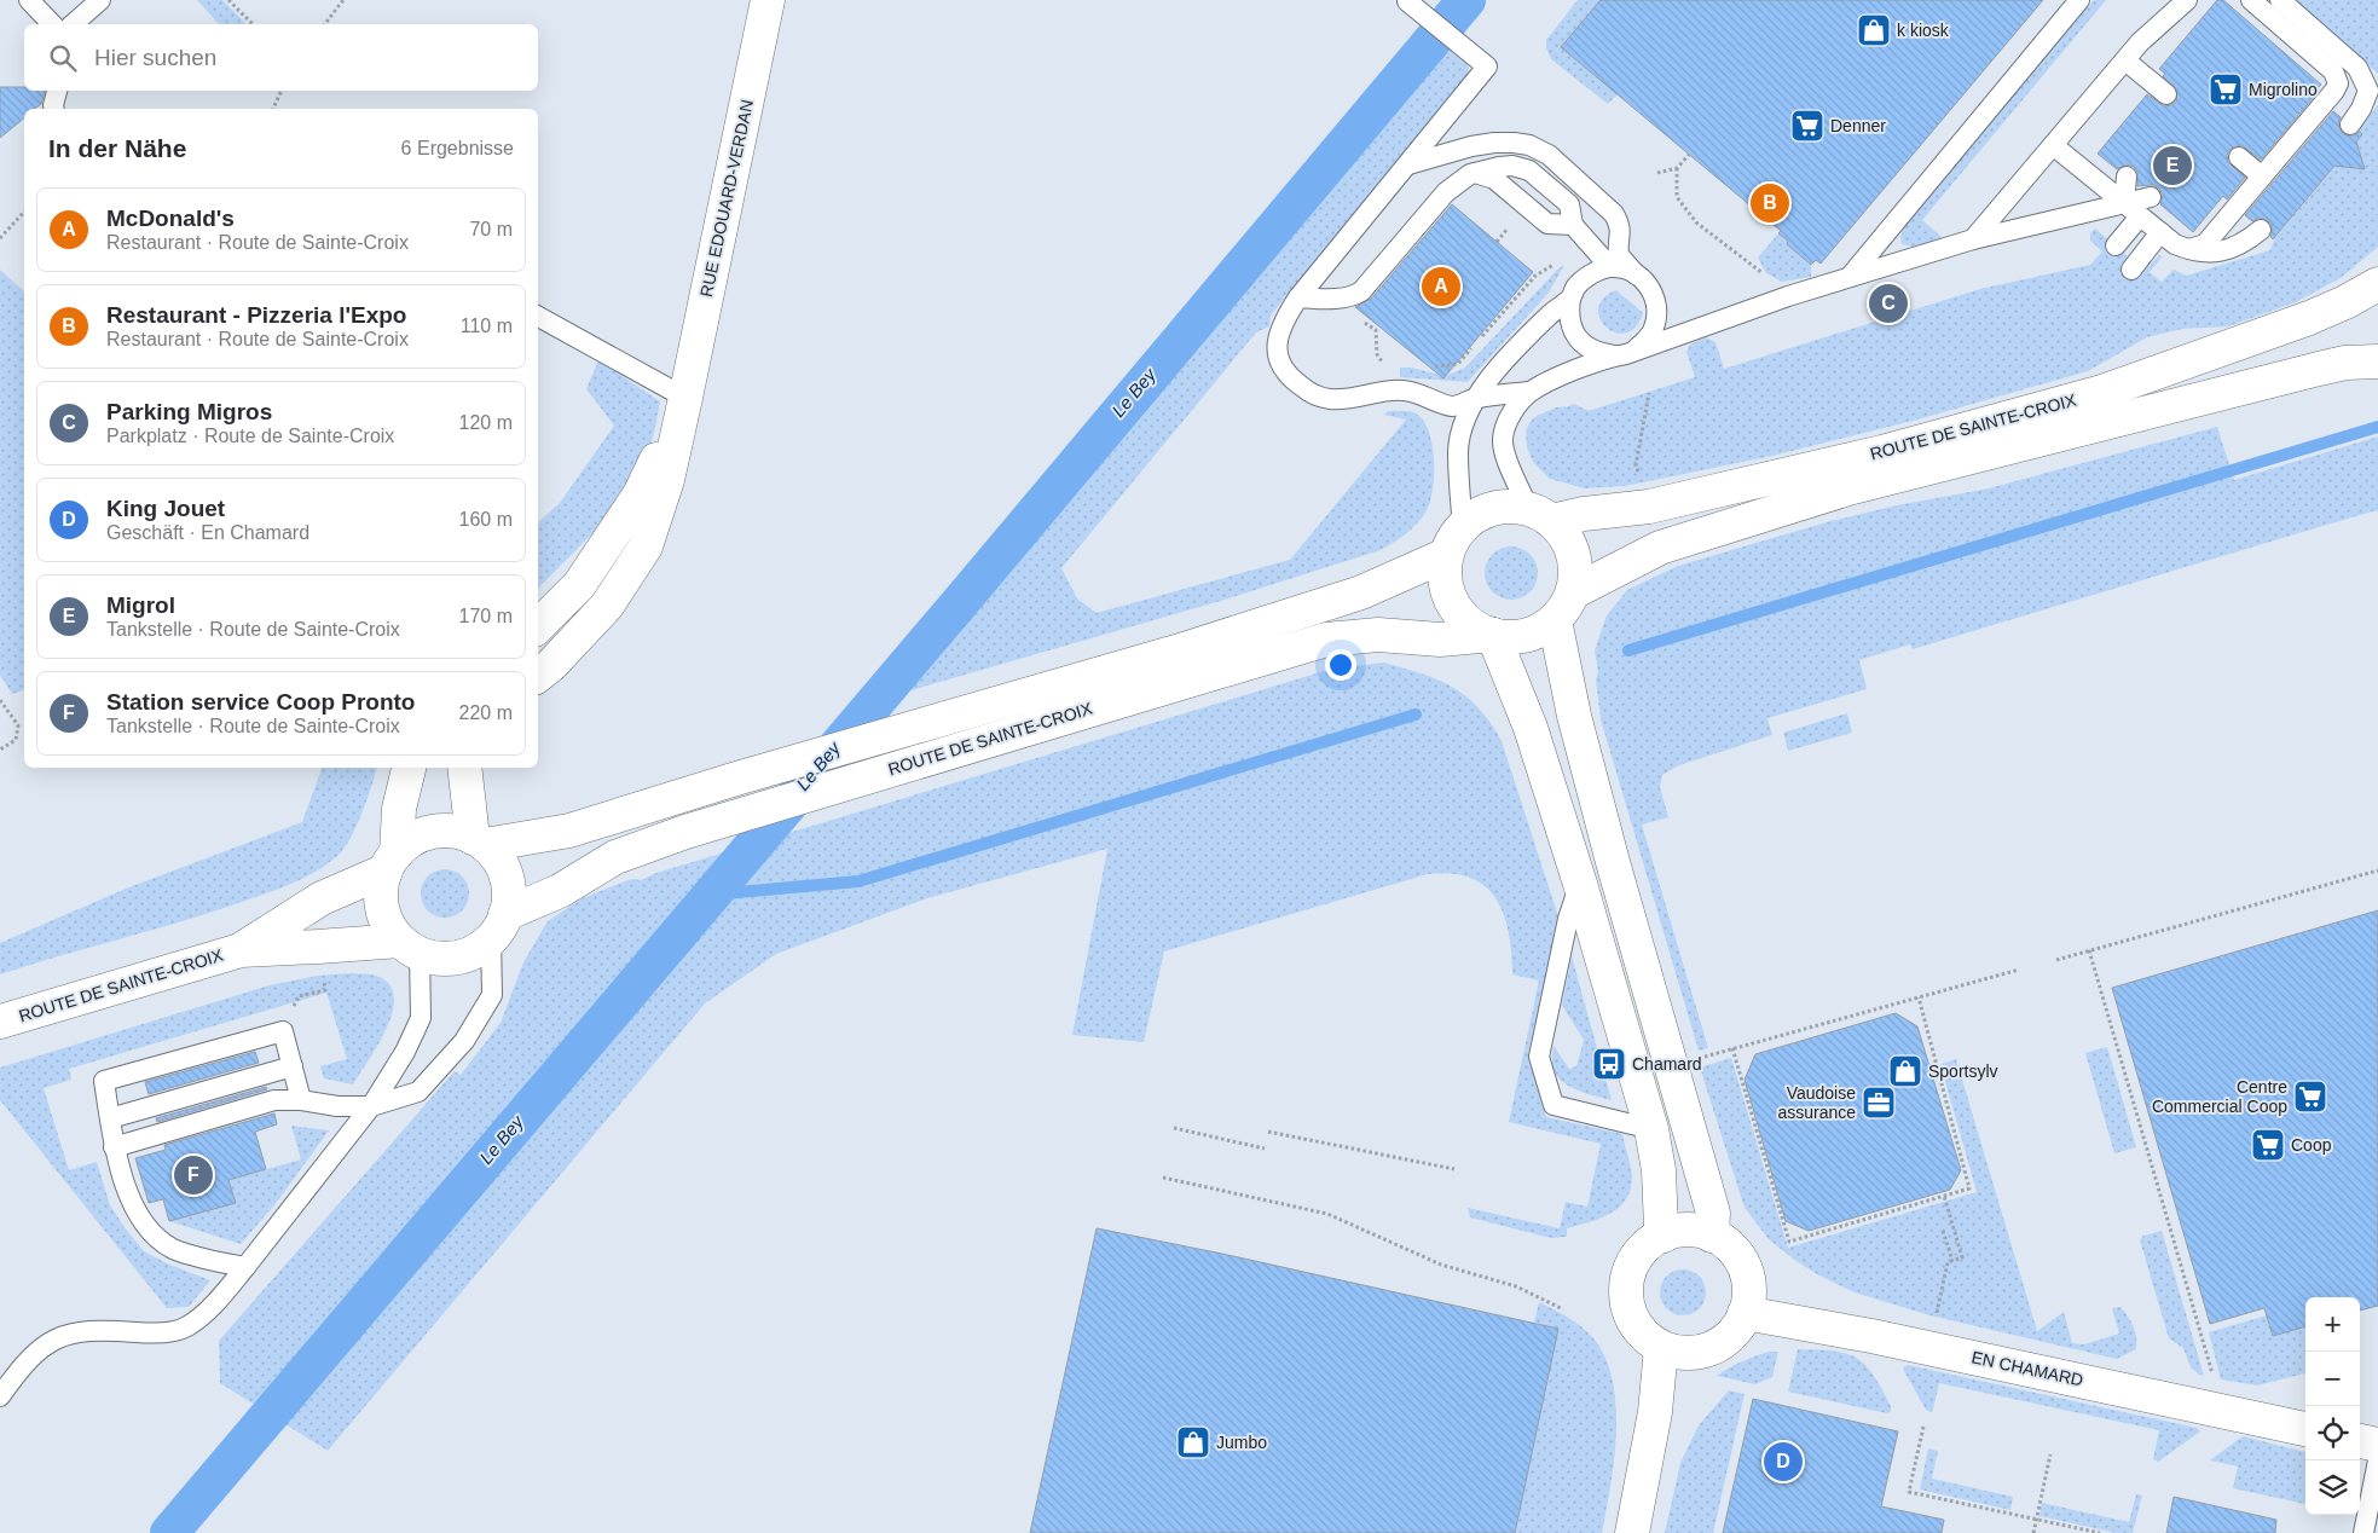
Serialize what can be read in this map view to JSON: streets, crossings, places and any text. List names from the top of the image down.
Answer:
{
  "streets": {
    "main road": ["RUE EDOUARD-VERDAN", "ROUTE DE SAINTE-CROIX", "EN CHAMARD"]
  },
  "water": ["Le Bey"],
  "places": {
    "shop": ["k kiosk", "Sportsylv", "Jumbo"],
    "supermarket": [
      "Migrolino",
      "Denner",
      "Centre Commercial Coop",
      "Coop"
    ],
    "bus stop": ["Chamard"],
    "office": ["Vaudoise assurance"]
  },
  "page": {
    "search": "Hier suchen",
    "heading": ["In der Nähe", "6 Ergebnisse"],
    "pins": [
      "E",
      "B",
      "A",
      "C",
      "F",
      "D"
    ],
    "list": [
      {
        "mark": "A",
        "name": "McDonald's",
        "note": "Restaurant · Route de Sainte-Croix",
        "value": "70 m"
      },
      {
        "mark": "B",
        "name": "Restaurant - Pizzeria l'Expo",
        "note": "Restaurant · Route de Sainte-Croix",
        "value": "110 m"
      },
      {
        "mark": "C",
        "name": "Parking Migros",
        "note": "Parkplatz · Route de Sainte-Croix",
        "value": "120 m"
      },
      {
        "mark": "D",
        "name": "King Jouet",
        "note": "Geschäft · En Chamard",
        "value": "160 m"
      },
      {
        "mark": "E",
        "name": "Migrol",
        "note": "Tankstelle · Route de Sainte-Croix",
        "value": "170 m"
      },
      {
        "mark": "F",
        "name": "Station service Coop Pronto",
        "note": "Tankstelle · Route de Sainte-Croix",
        "value": "220 m"
      }
    ],
    "map_buttons": ["+", "−"]
  }
}
